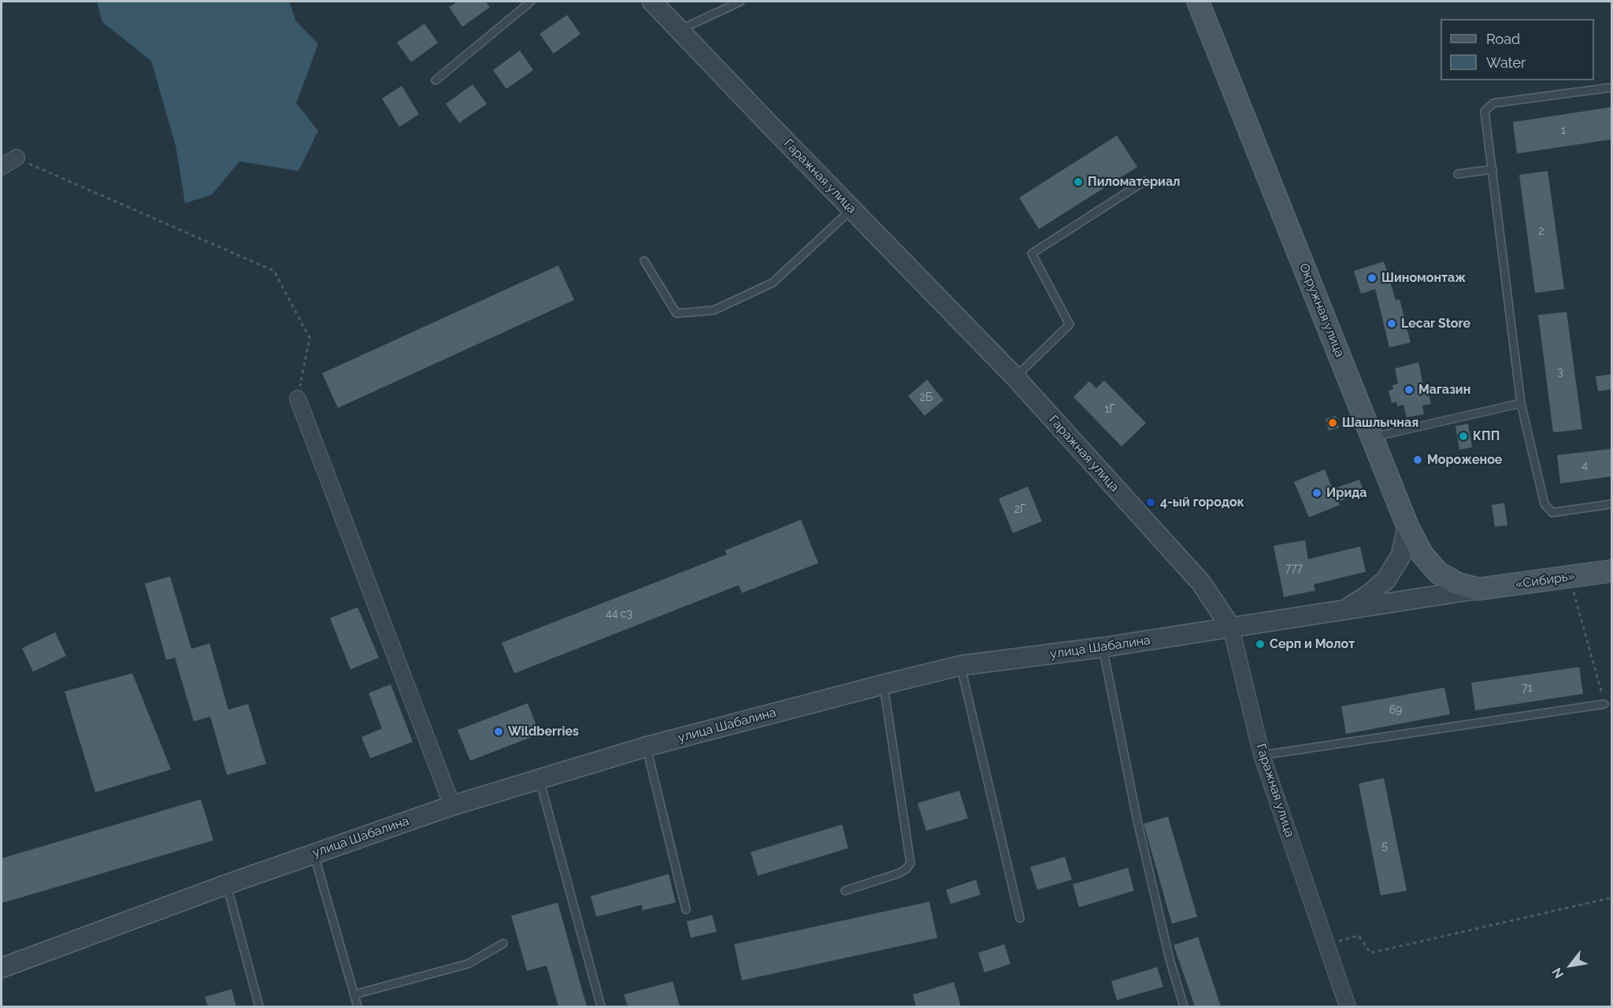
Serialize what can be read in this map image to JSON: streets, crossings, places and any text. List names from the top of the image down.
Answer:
{
  "streets": {
    "main road": ["Окружная улица", "«Сибирь»"],
    "street": ["Гаражная улица", "улица Шабалина"]
  },
  "crossings": [
    ["Гаражная улица", "улица Шабалина"],
    ["Окружная улица", "«Сибирь»"],
    ["Окружная улица", "улица Шабалина"],
    ["«Сибирь»", "улица Шабалина"]
  ],
  "places": [
    "Пиломатериал",
    "Шиномонтаж",
    "Lecar Store",
    "Магазин",
    "Шашлычная",
    "КПП",
    "Мороженое",
    "Ирида",
    "4-ый городок",
    "Серп и Молот",
    "Wildberries"
  ],
  "house_numbers": [
    "1",
    "2",
    "3",
    "2Б",
    "1Г",
    "4",
    "2Г",
    "777",
    "44 с3",
    "71",
    "69",
    "5"
  ],
  "legend": ["Road", "Water"],
  "north": "bottom left"
}
